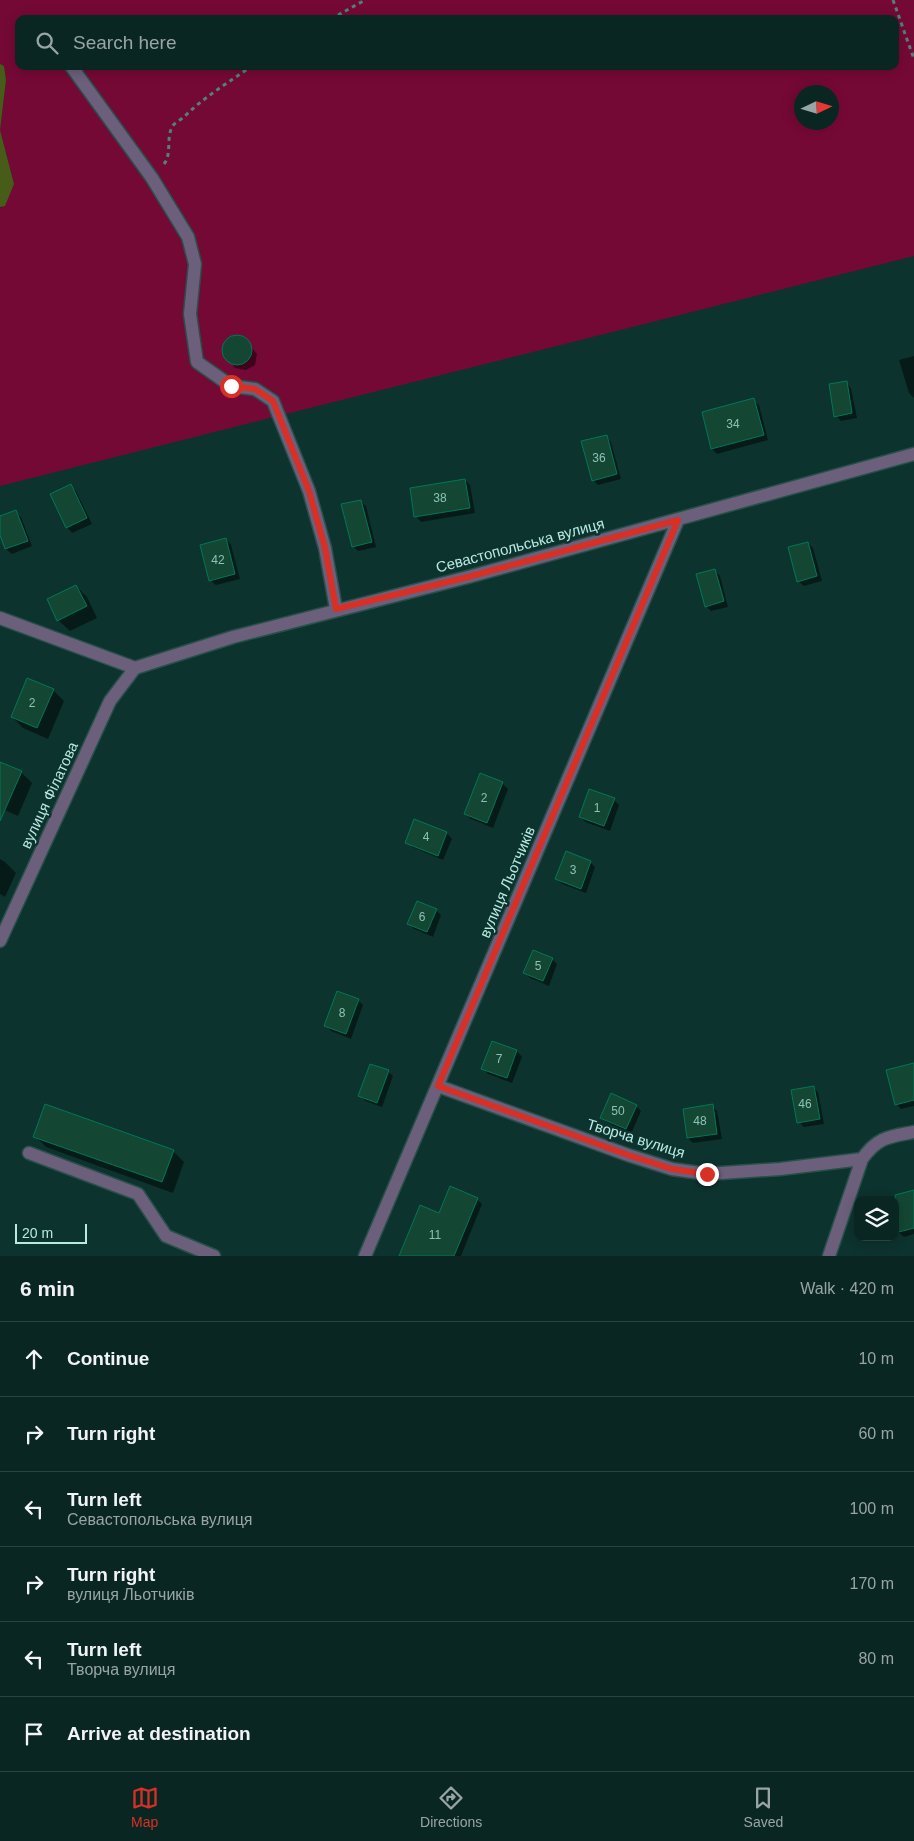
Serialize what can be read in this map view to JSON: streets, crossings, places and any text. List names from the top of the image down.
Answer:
{
  "streets": {
    "street": [
      "Севастопольська вулиця",
      "вулиця Філатова",
      "вулиця Льотчиків",
      "Творча вулиця"
    ]
  },
  "crossings": [
    ["Севастопольська вулиця", "вулиця Філатова"],
    ["Севастопольська вулиця", "вулиця Льотчиків"],
    ["вулиця Льотчиків", "Творча вулиця"]
  ],
  "house_numbers": [
    "34",
    "36",
    "38",
    "42",
    "2",
    "2",
    "1",
    "4",
    "3",
    "6",
    "5",
    "8",
    "7",
    "46",
    "50",
    "48",
    "11"
  ],
  "scale_bar": "20 m",
  "north": "right",
  "page": {
    "search": "Search here",
    "scale": "20 m",
    "heading": ["6 min", "Walk · 420 m"],
    "list": [
      ["Continue", "10 m"],
      ["Turn right", "60 m"],
      ["Turn left", "Севастопольська вулиця", "100 m"],
      ["Turn right", "вулиця Льотчиків", "170 m"],
      ["Turn left", "Творча вулиця", "80 m"],
      "Arrive at destination"
    ],
    "nav": ["Map", "Directions", "Saved"]
  }
}
